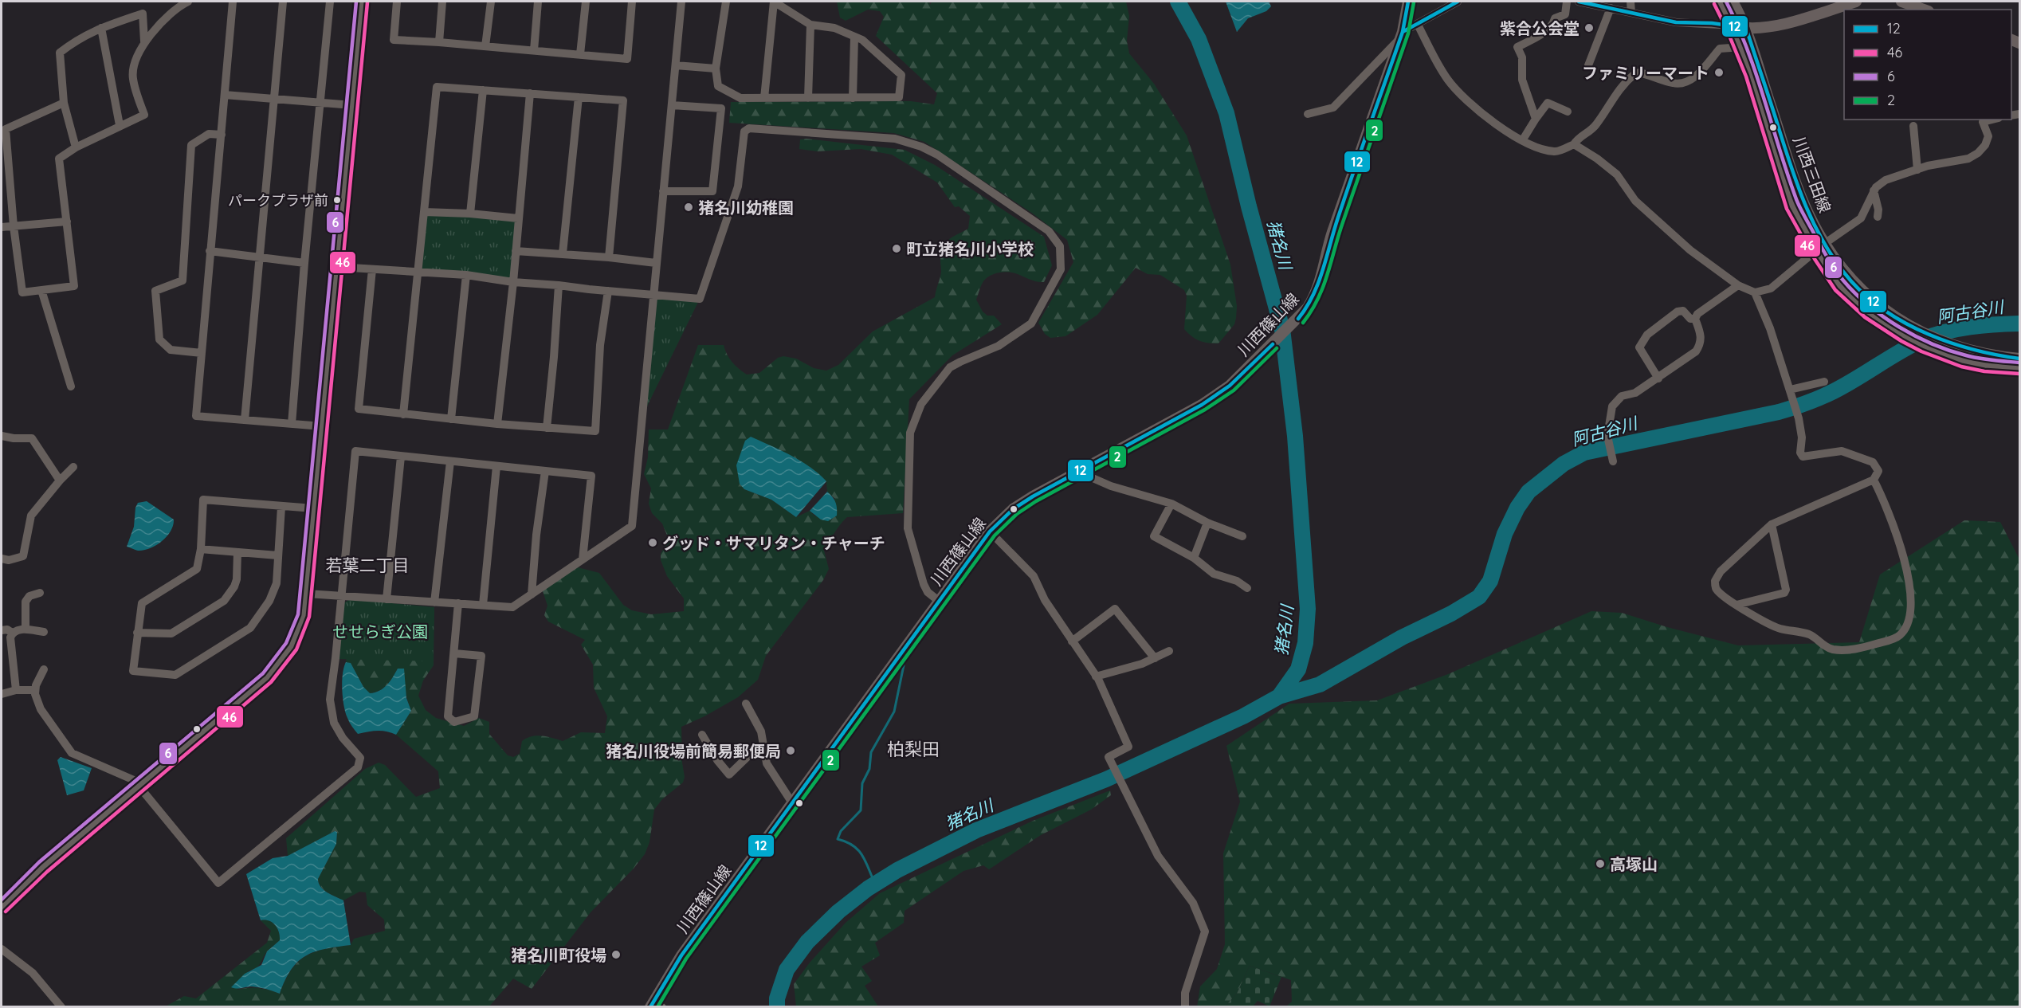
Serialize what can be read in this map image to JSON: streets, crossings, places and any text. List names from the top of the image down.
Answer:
{
  "streets": {
    "main road": ["川西三田線", "川西篠山線"]
  },
  "districts": ["若葉二丁目", "柏梨田"],
  "water": ["猪名川", "阿古谷川"],
  "parks": ["せせらぎ公園"],
  "places": [
    "紫合公会堂",
    "ファミリーマート",
    "パークプラザ前",
    "猪名川幼稚園",
    "町立猪名川小学校",
    "グッド・サマリタン・チャーチ",
    "猪名川役場前簡易郵便局",
    "高塚山",
    "猪名川町役場"
  ],
  "lines": [
    "transit line 12",
    "transit line 6",
    "transit line 46",
    "transit line 2"
  ],
  "legend": [
    "12",
    "46",
    "6",
    "2"
  ]
}
